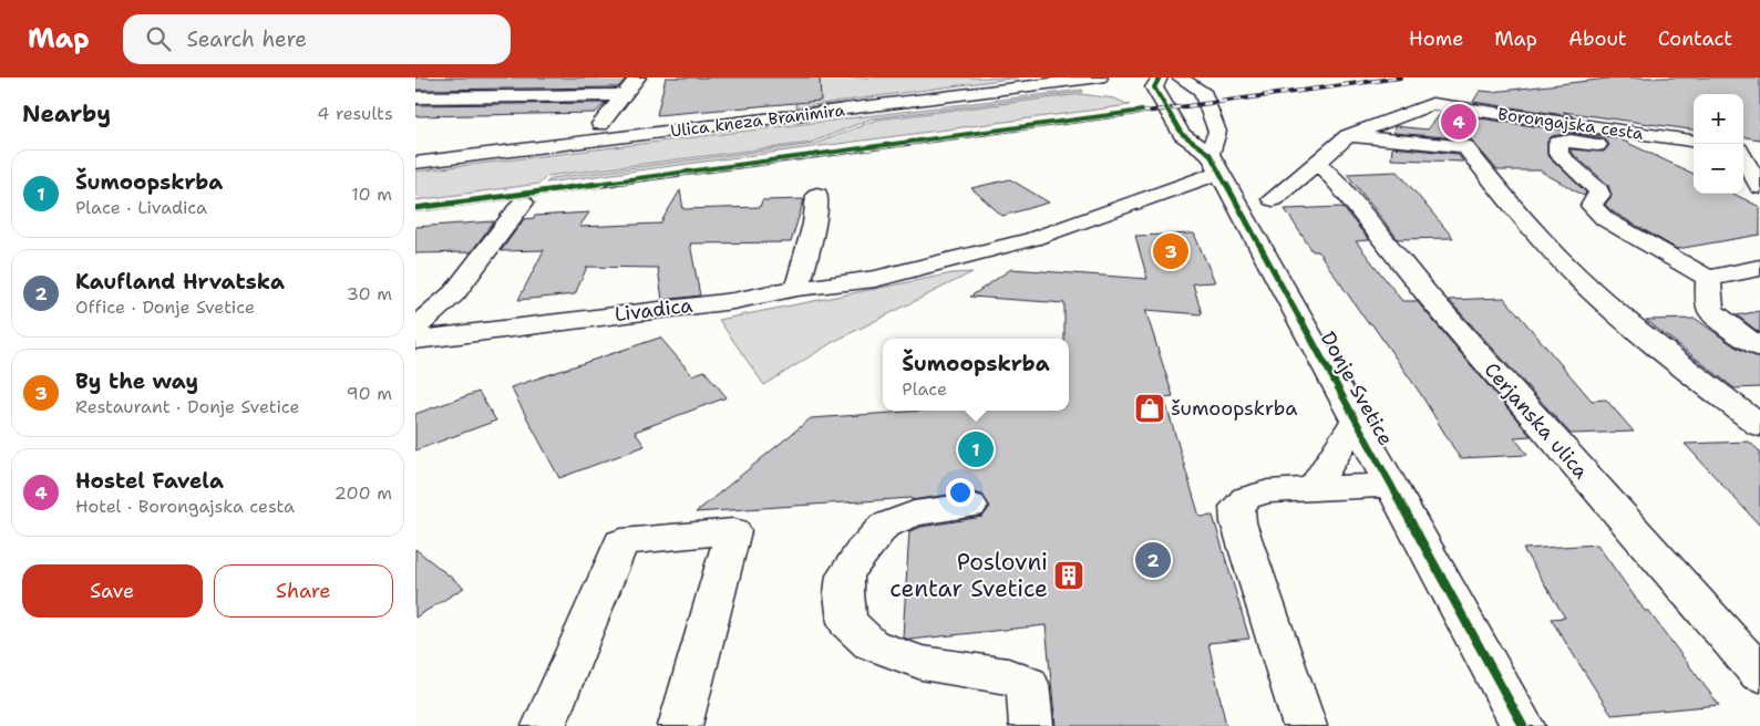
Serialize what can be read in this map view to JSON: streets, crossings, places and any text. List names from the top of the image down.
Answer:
{
  "streets": {
    "street": [
      "Ulica kneza Branimira",
      "Borongajska cesta",
      "Livadica",
      "Donje Svetice",
      "Cerjanska ulica"
    ]
  },
  "crossings": [
    ["Borongajska cesta", "Cerjanska ulica"],
    ["Livadica", "Donje Svetice"]
  ],
  "places": {
    "shop": ["šumoopskrba"],
    "building": ["Poslovni centar Svetice"]
  },
  "page": {
    "header": "Map",
    "search": "Search here",
    "nav": [
      "Home",
      "Map",
      "About",
      "Contact"
    ],
    "heading": ["Nearby", "4 results"],
    "map_buttons": ["+", "−"],
    "pins": [
      "4",
      "3",
      "1",
      "2"
    ],
    "list": [
      {
        "mark": "1",
        "name": "Šumoopskrba",
        "note": "Place · Livadica",
        "value": "10 m"
      },
      {
        "mark": "2",
        "name": "Kaufland Hrvatska",
        "note": "Office · Donje Svetice",
        "value": "30 m"
      },
      {
        "mark": "3",
        "name": "By the way",
        "note": "Restaurant · Donje Svetice",
        "value": "90 m"
      },
      {
        "mark": "4",
        "name": "Hostel Favela",
        "note": "Hotel · Borongajska cesta",
        "value": "200 m"
      }
    ],
    "popup": ["Šumoopskrba", "Place"],
    "buttons": ["Save", "Share"]
  }
}
